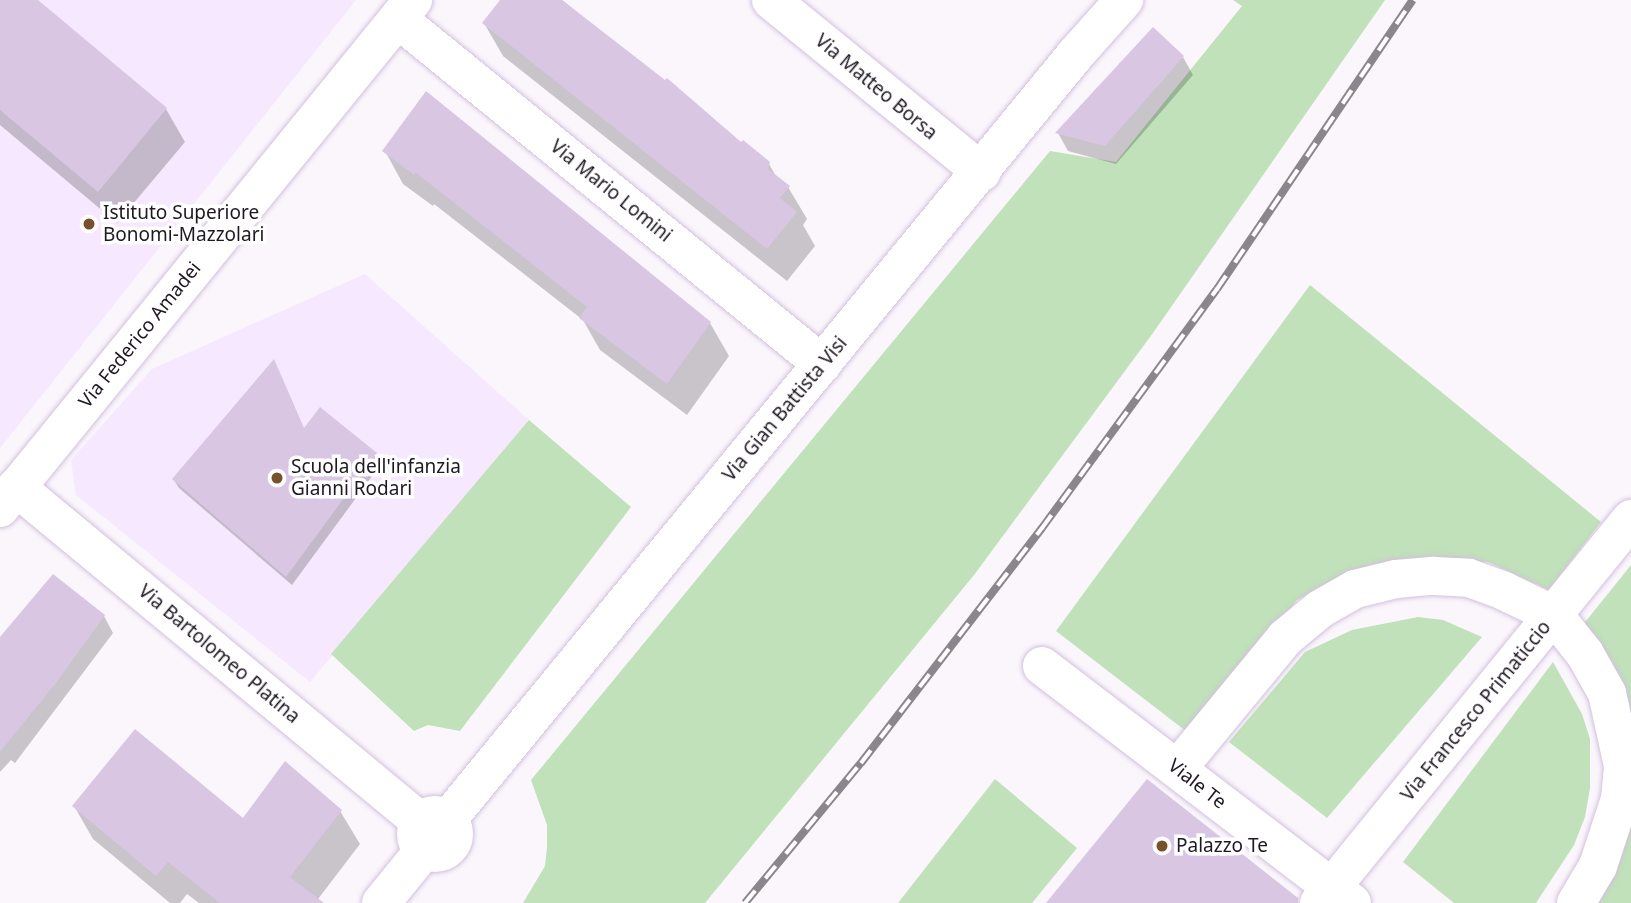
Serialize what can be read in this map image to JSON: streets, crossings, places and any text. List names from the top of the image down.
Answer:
{
  "streets": {
    "street": [
      "Via Matteo Borsa",
      "Via Mario Lomini",
      "Via Federico Amadei",
      "Via Gian Battista Visi",
      "Via Bartolomeo Platina",
      "Via Francesco Primaticcio",
      "Viale Te"
    ]
  },
  "crossings": [
    ["Via Matteo Borsa", "Via Gian Battista Visi"],
    ["Via Mario Lomini", "Via Federico Amadei"],
    ["Via Mario Lomini", "Via Gian Battista Visi"],
    ["Via Federico Amadei", "Via Bartolomeo Platina"],
    ["Via Gian Battista Visi", "Via Bartolomeo Platina"],
    ["Via Francesco Primaticcio", "Viale Te"]
  ],
  "places": ["Istituto Superiore Bonomi-Mazzolari", "Scuola dell'infanzia Gianni Rodari", "Palazzo Te"]
}
